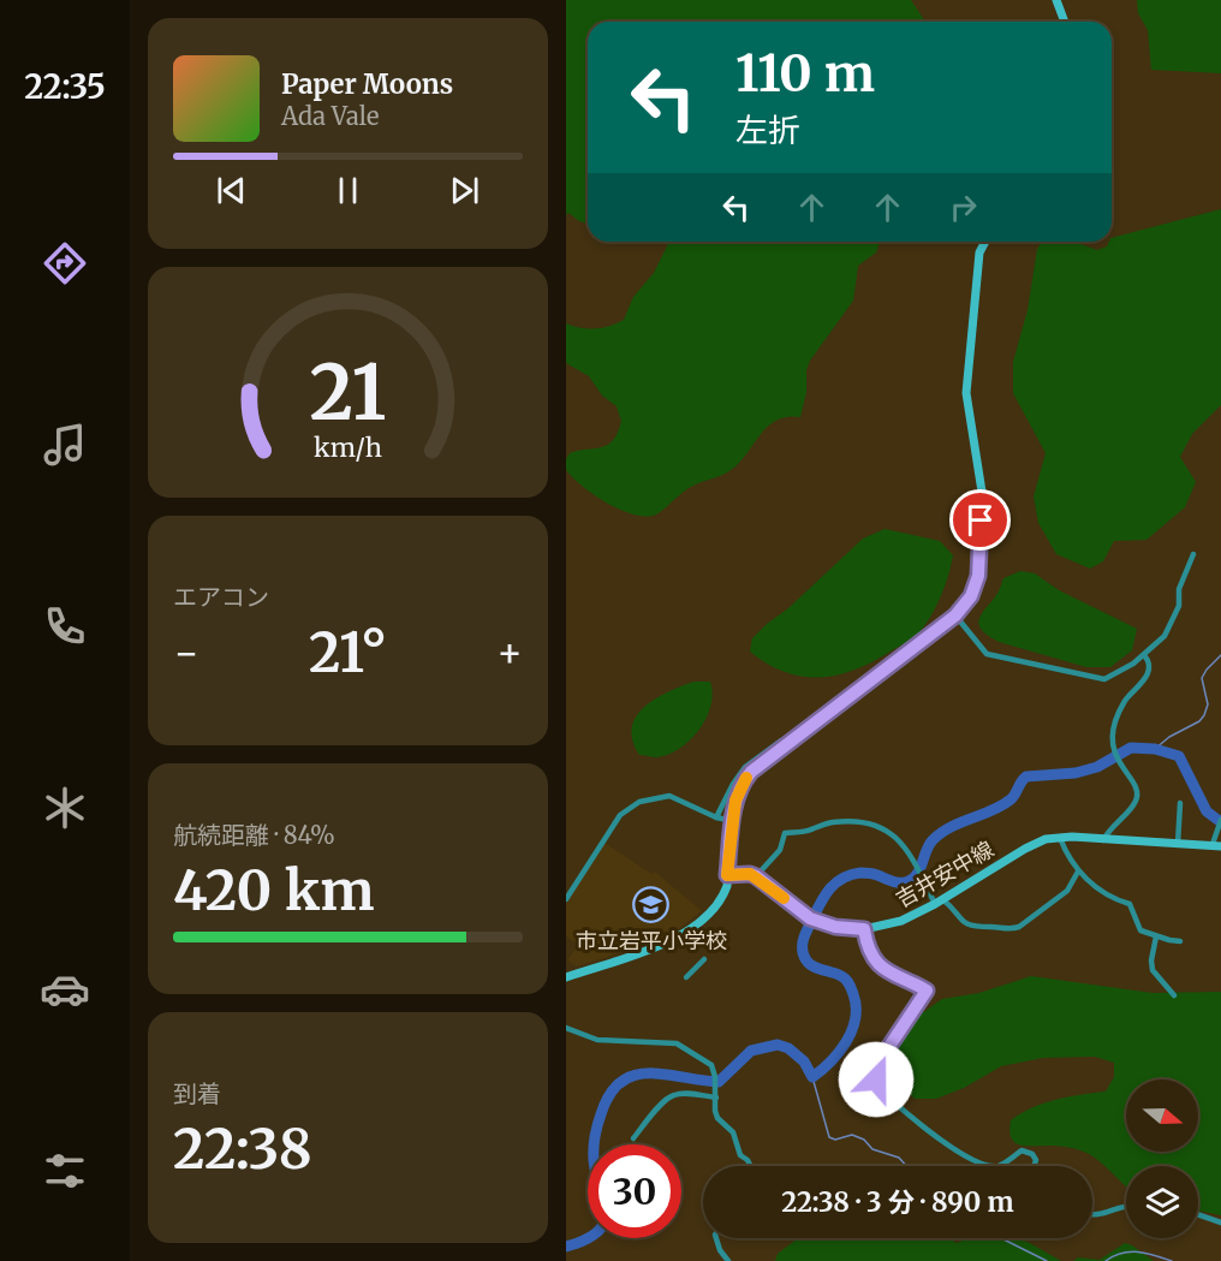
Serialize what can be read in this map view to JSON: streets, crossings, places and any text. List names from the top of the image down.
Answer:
{
  "streets": {
    "main road": ["吉井安中線"]
  },
  "places": {
    "school or university": ["市立岩平小学校"]
  },
  "north": "right",
  "page": {
    "tabs": "22:35",
    "turn": ["110 m", "左折"],
    "song": ["Paper Moons", "Ada Vale"],
    "tile": [
      "エアコン",
      ["航続距離 · 84%", "420 km"],
      ["到着", "22:38"]
    ],
    "heat": ["−", "21°", "+"],
    "limit": "30",
    "trip": "22:38 · 3 分 · 890 m",
    "gauge": ["21", "km/h"]
  }
}
